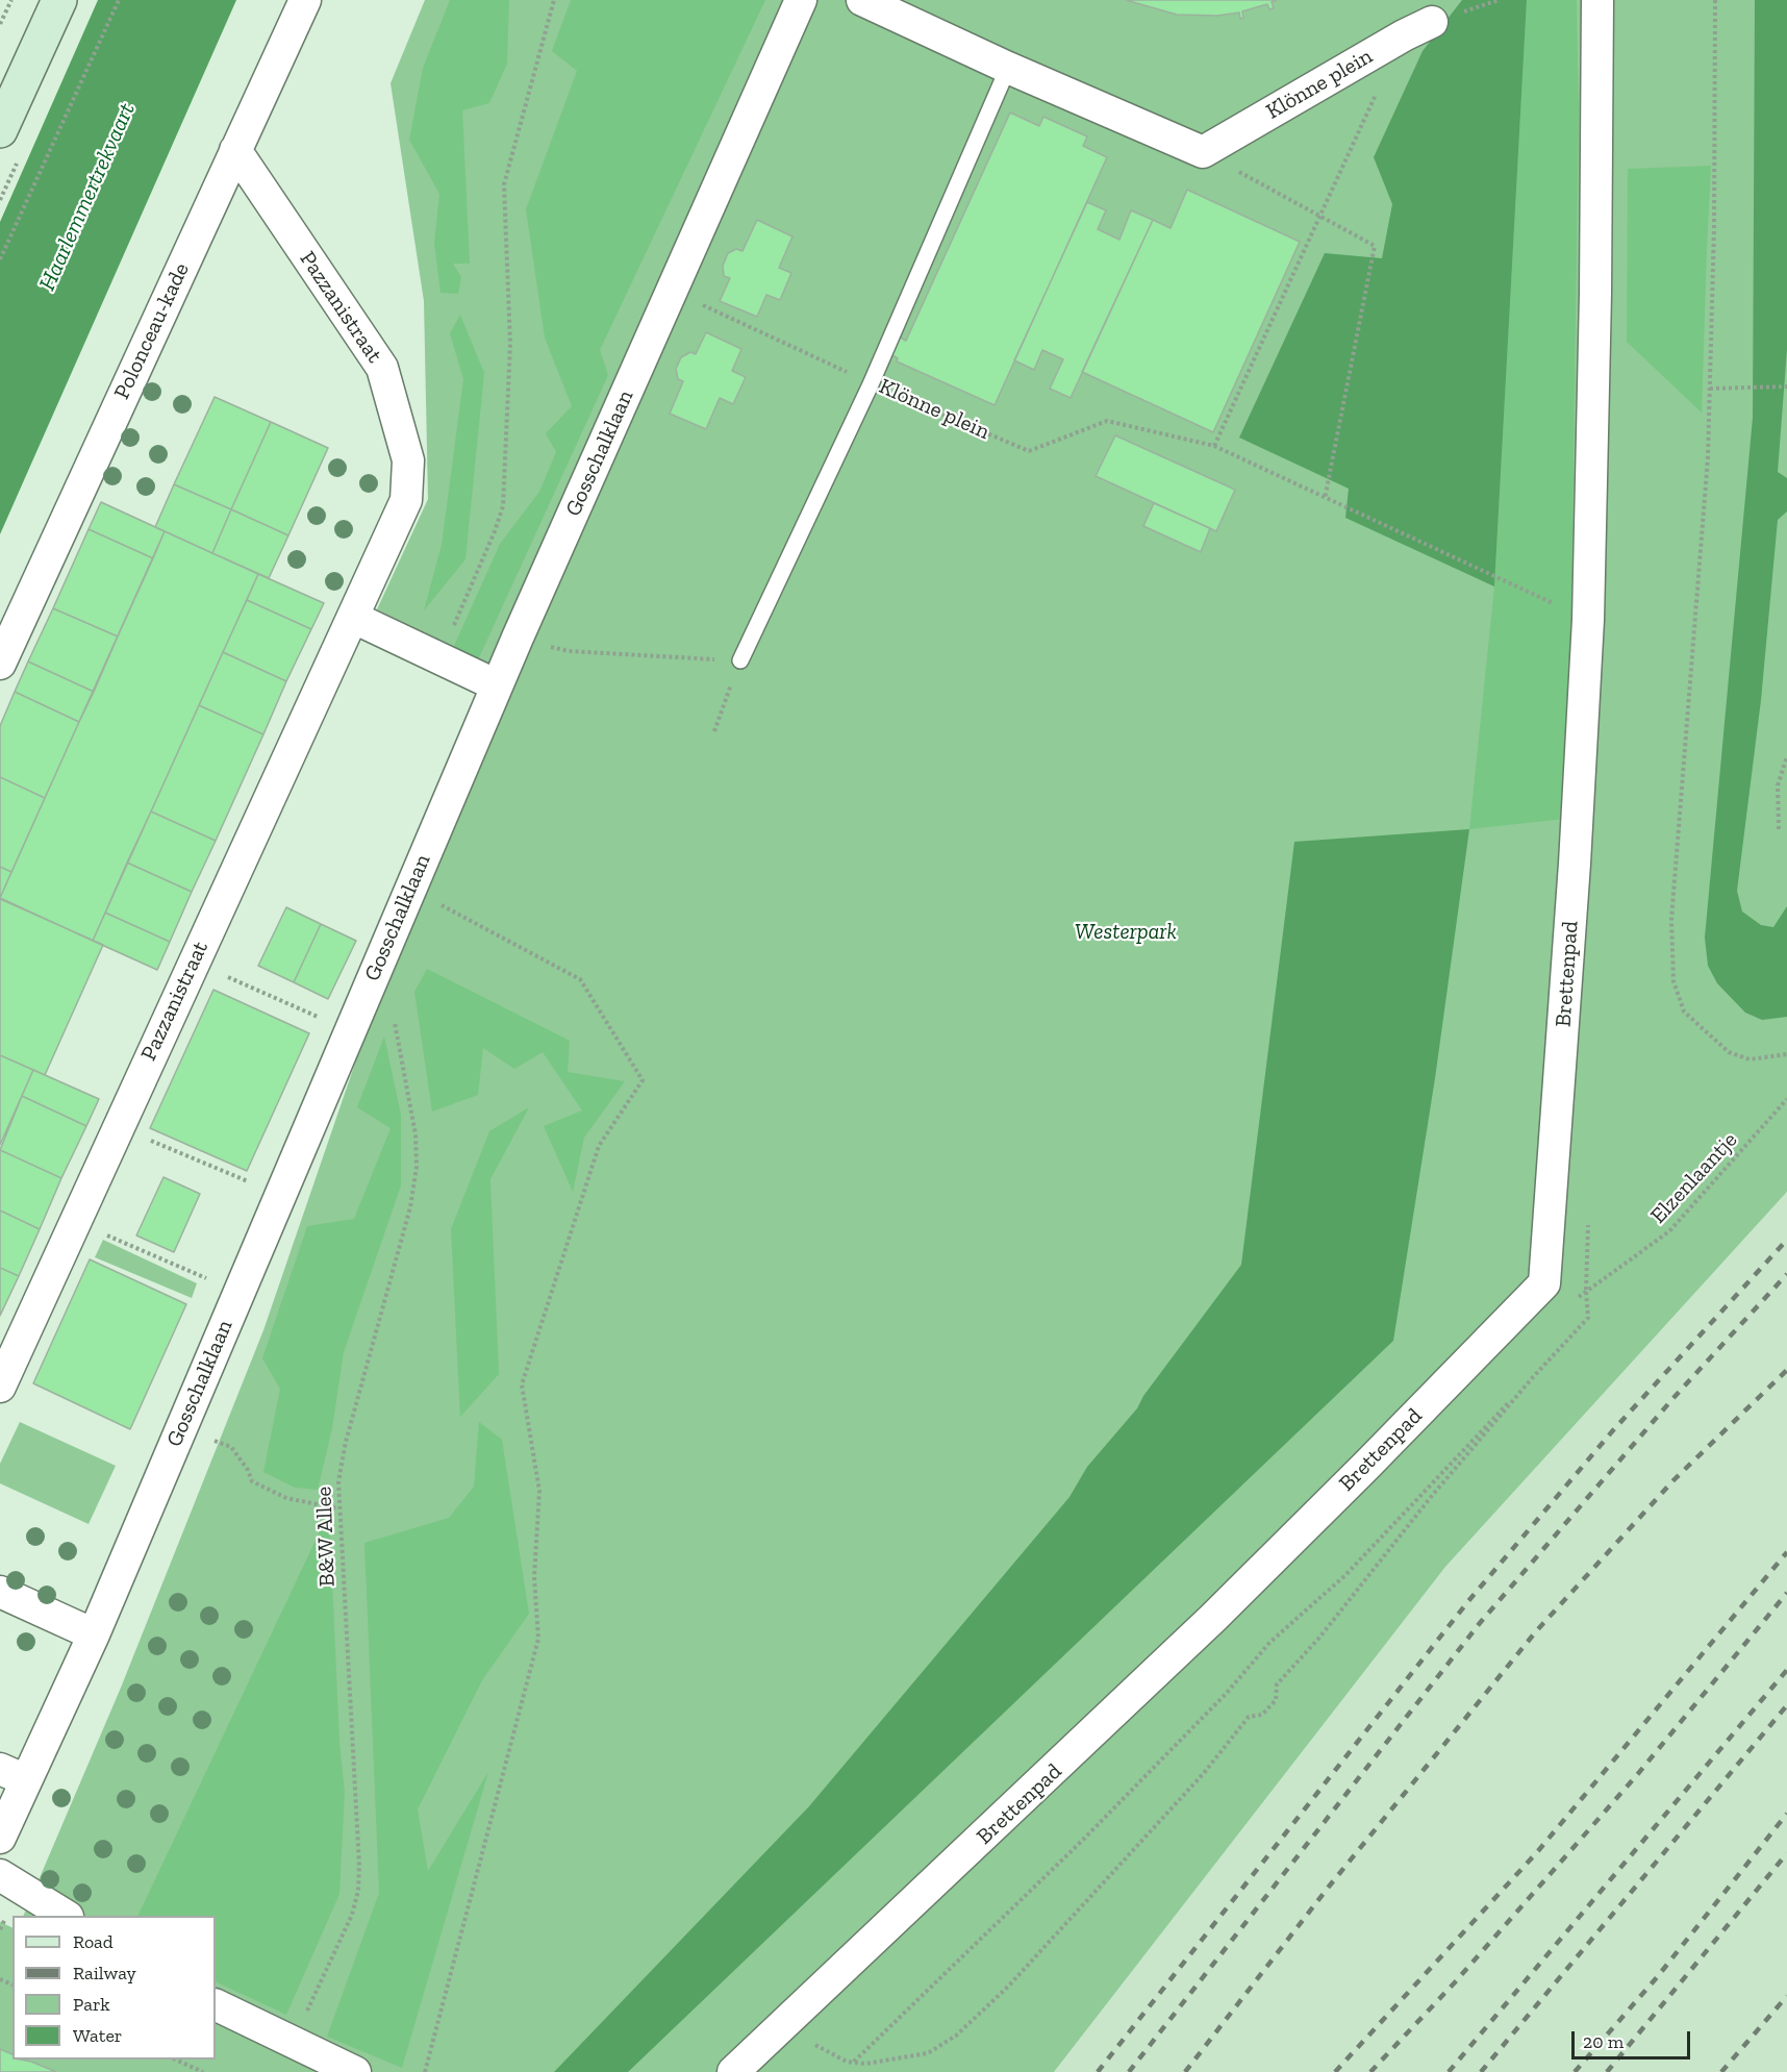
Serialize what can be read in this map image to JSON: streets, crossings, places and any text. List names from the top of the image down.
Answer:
{
  "streets": {
    "street": [
      "Klönne plein",
      "Pazzanistraat",
      "Polonceau-kade",
      "Gosschalklaan",
      "Brettenpad"
    ],
    "path": ["Elzenlaantje", "B&W Allee"]
  },
  "crossings": [
    ["Pazzanistraat", "Polonceau-kade"]
  ],
  "water": ["Haarlemmertrekvaart"],
  "parks": ["Westerpark"],
  "legend": [
    "Road",
    "Railway",
    "Park",
    "Water"
  ],
  "scale_bar": "20 m"
}
